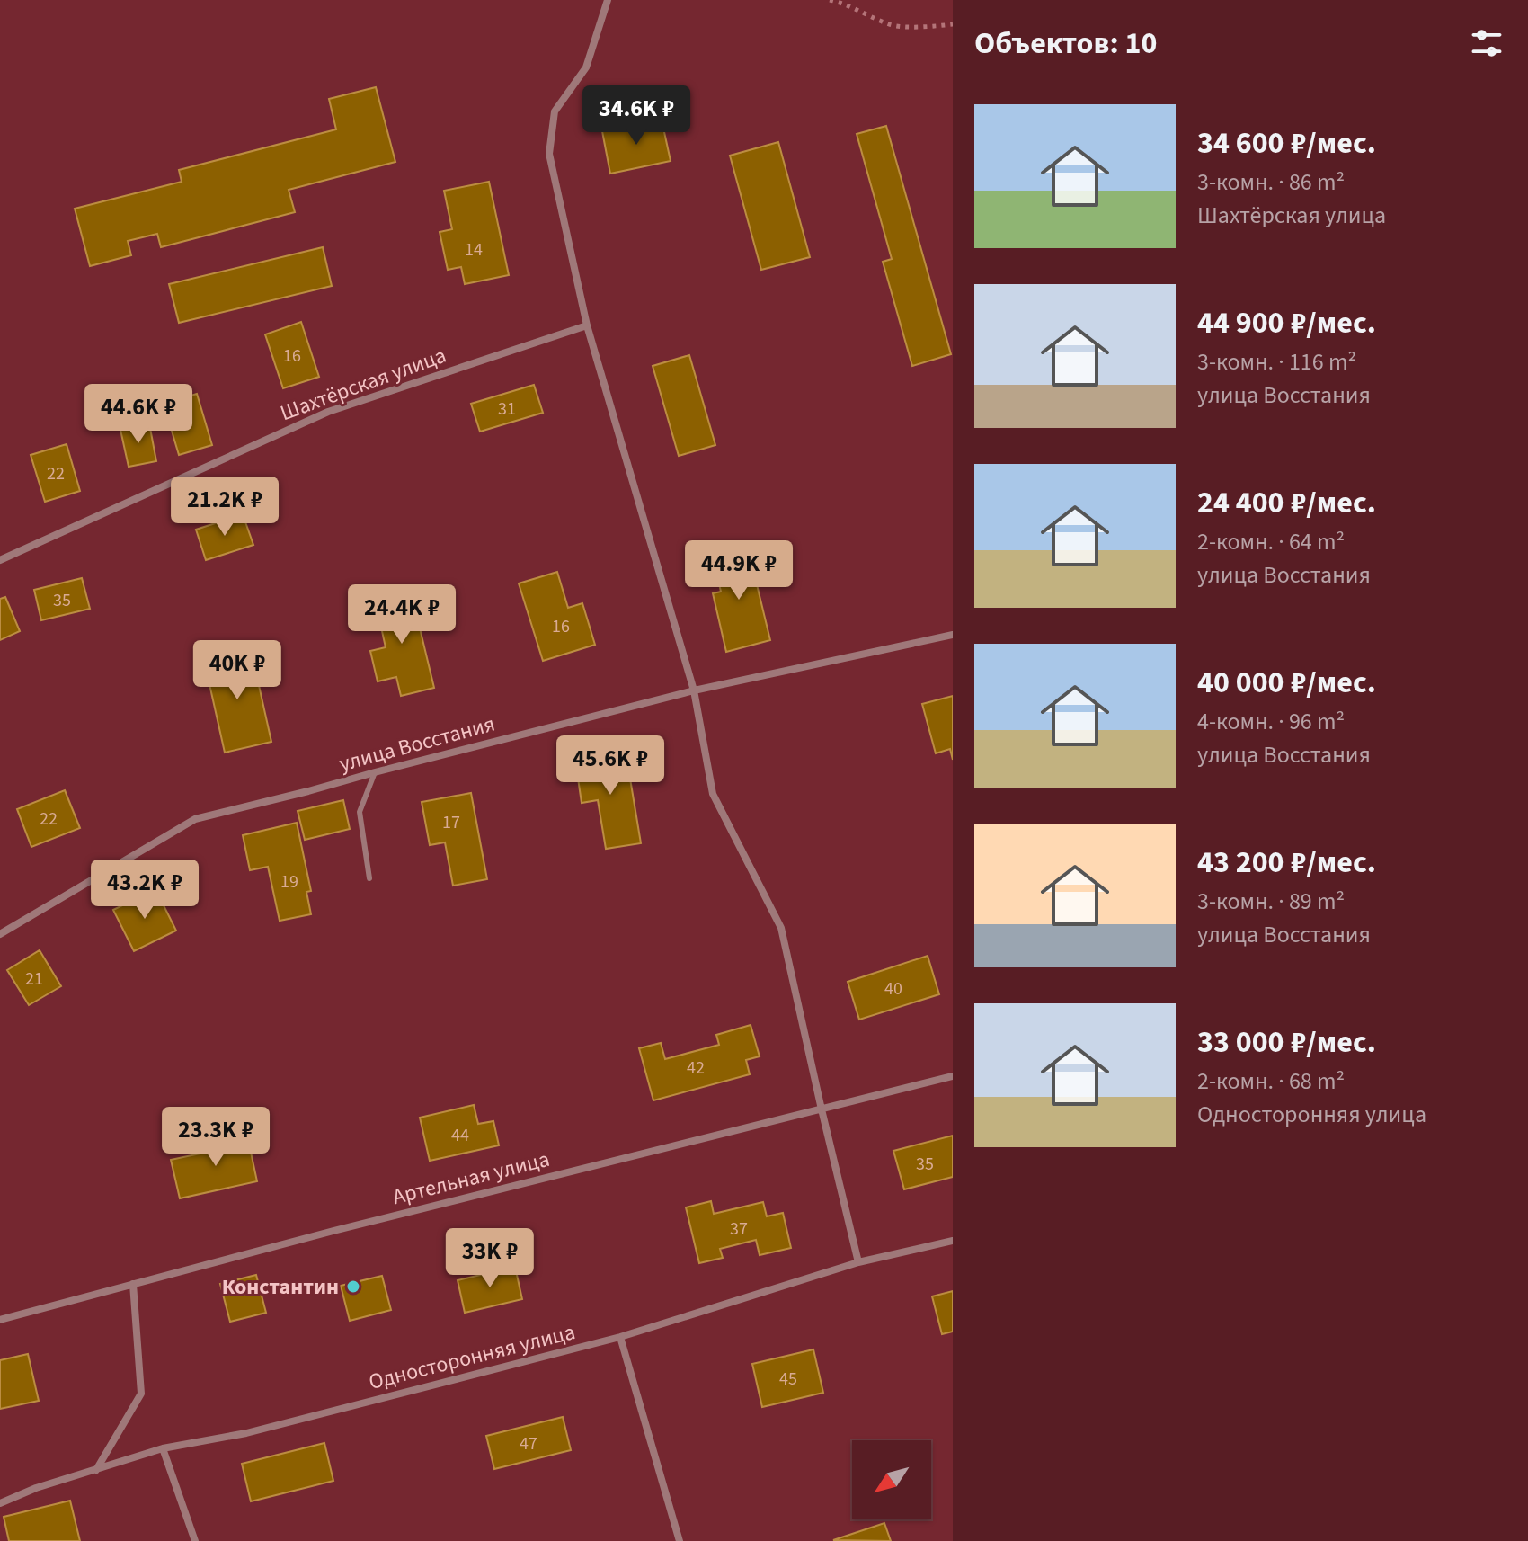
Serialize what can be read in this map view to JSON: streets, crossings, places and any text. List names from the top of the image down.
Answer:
{
  "streets": {
    "street": [
      "Шахтёрская улица",
      "улица Восстания",
      "Артельная улица",
      "Односторонняя улица"
    ]
  },
  "places": ["Константин"],
  "house_numbers": [
    "14",
    "16",
    "31",
    "22",
    "35",
    "16",
    "22",
    "17",
    "19",
    "21",
    "40",
    "42",
    "44",
    "35",
    "37",
    "45",
    "47"
  ],
  "north": "bottom left",
  "page": {
    "heading": "Объектов: 10",
    "price": [
      "34.6K ₽",
      "44.6K ₽",
      "21.2K ₽",
      "44.9K ₽",
      "24.4K ₽",
      "40K ₽",
      "45.6K ₽",
      "43.2K ₽",
      "23.3K ₽",
      "33K ₽"
    ],
    "list": [
      {
        "name": "34 600 ₽/мес.",
        "note": "3-комн. · 86 m² · Шахтёрская улица"
      },
      {
        "name": "44 900 ₽/мес.",
        "note": "3-комн. · 116 m² · улица Восстания"
      },
      {
        "name": "24 400 ₽/мес.",
        "note": "2-комн. · 64 m² · улица Восстания"
      },
      {
        "name": "40 000 ₽/мес.",
        "note": "4-комн. · 96 m² · улица Восстания"
      },
      {
        "name": "43 200 ₽/мес.",
        "note": "3-комн. · 89 m² · улица Восстания"
      },
      {
        "name": "33 000 ₽/мес.",
        "note": "2-комн. · 68 m² · Односторонняя улица"
      }
    ]
  }
}
